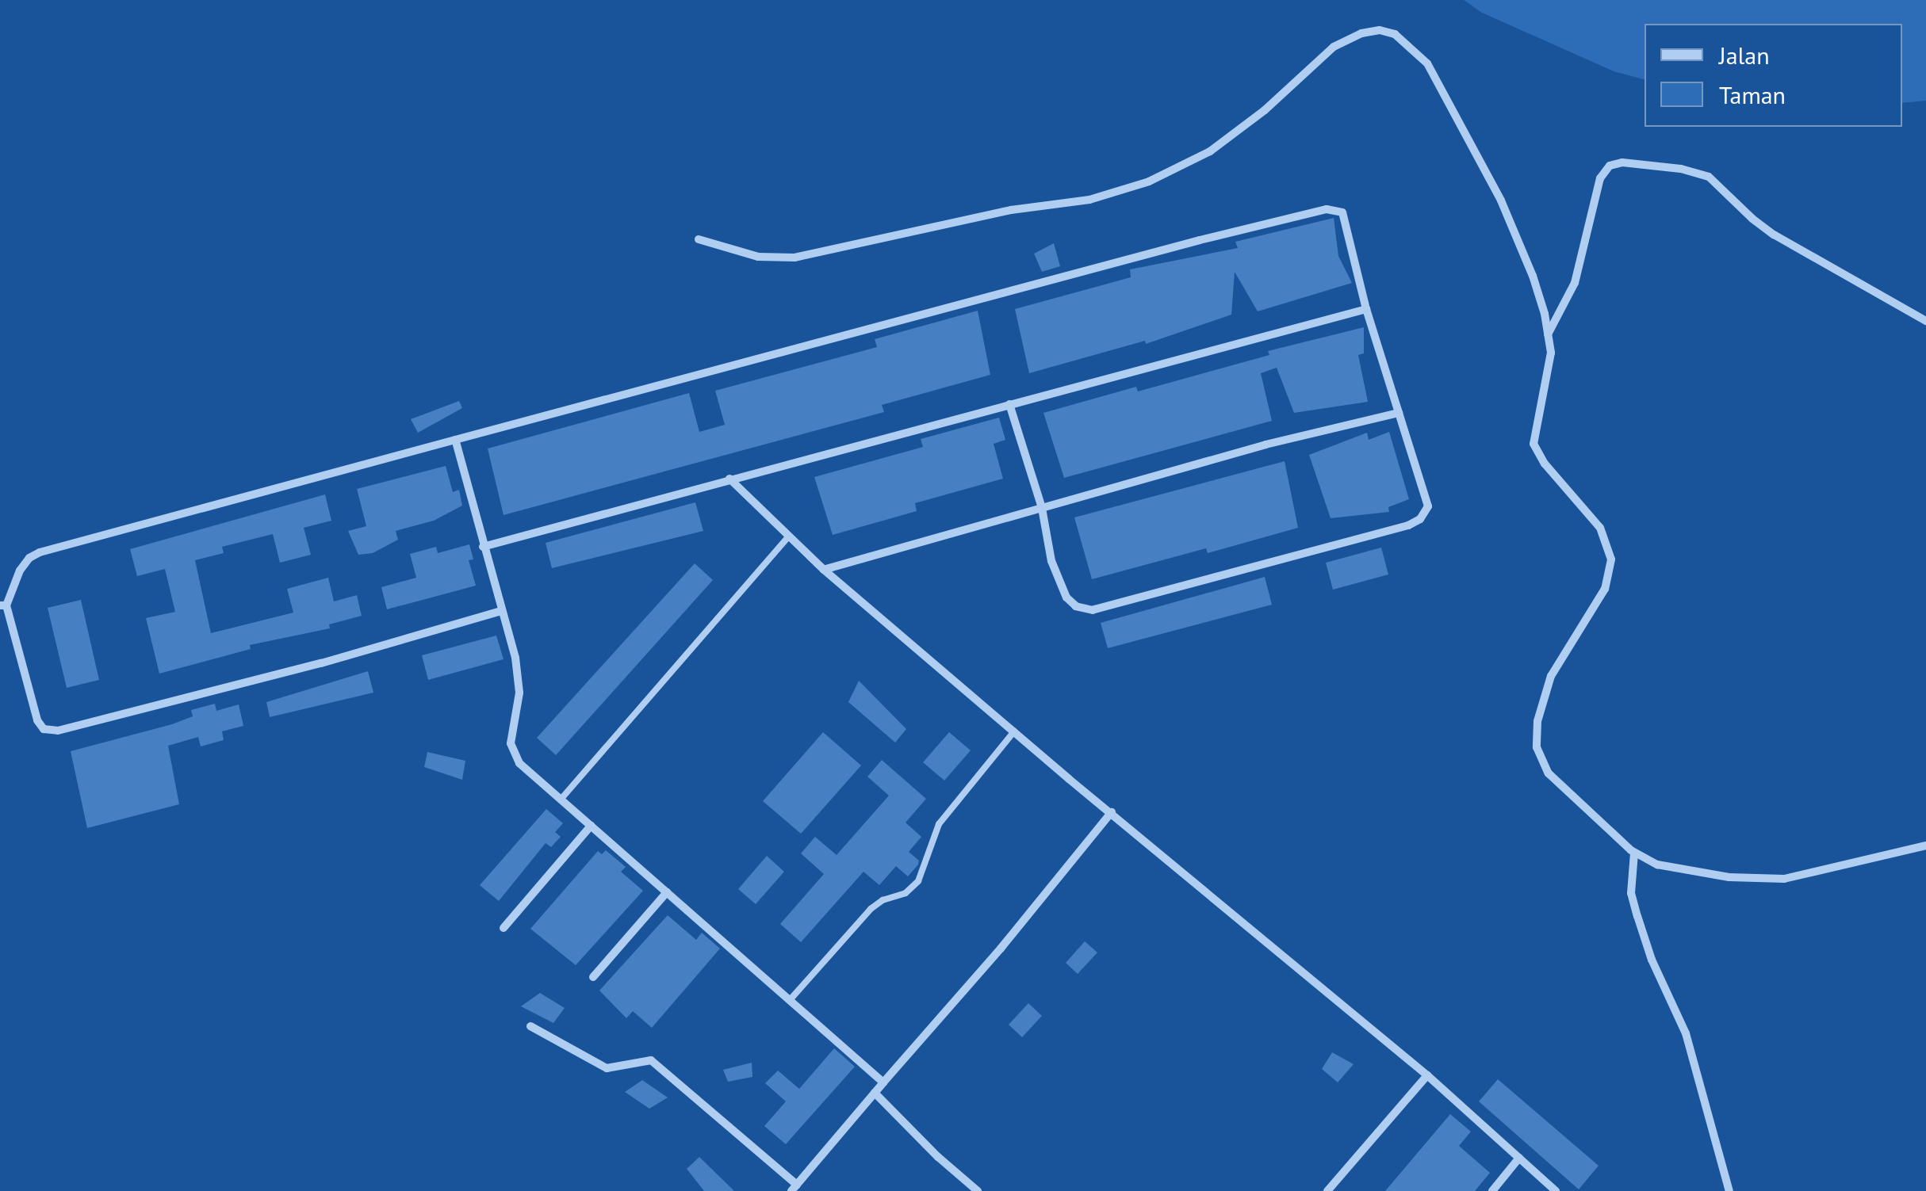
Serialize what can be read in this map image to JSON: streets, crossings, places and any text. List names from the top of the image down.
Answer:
{
  "legend": ["Jalan", "Taman"]
}
